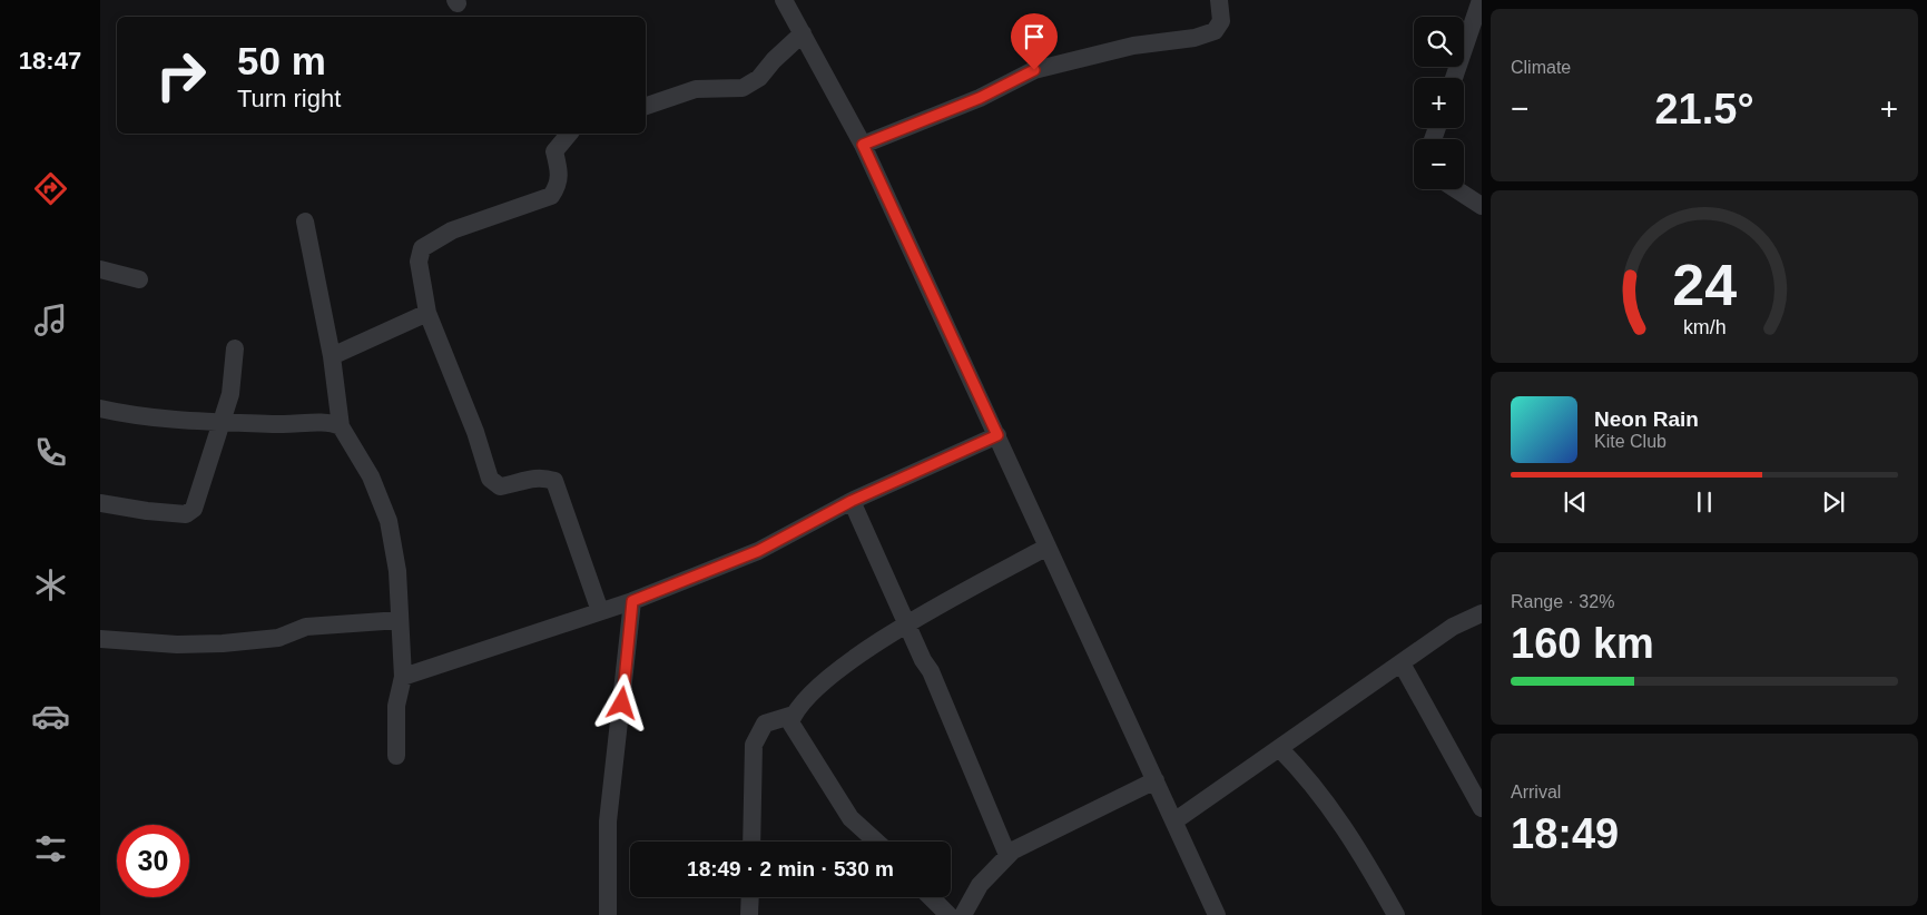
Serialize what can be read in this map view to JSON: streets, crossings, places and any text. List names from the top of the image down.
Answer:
{
  "page": {
    "tabs": "18:47",
    "tile": [
      "Climate",
      ["Range · 32%", "160 km"],
      ["Arrival", "18:49"]
    ],
    "map_buttons": ["+", "−"],
    "turn": ["50 m", "Turn right"],
    "heat": ["−", "21.5°", "+"],
    "song": ["Neon Rain", "Kite Club"],
    "limit": "30",
    "trip": "18:49 · 2 min · 530 m",
    "gauge": ["24", "km/h"]
  }
}
